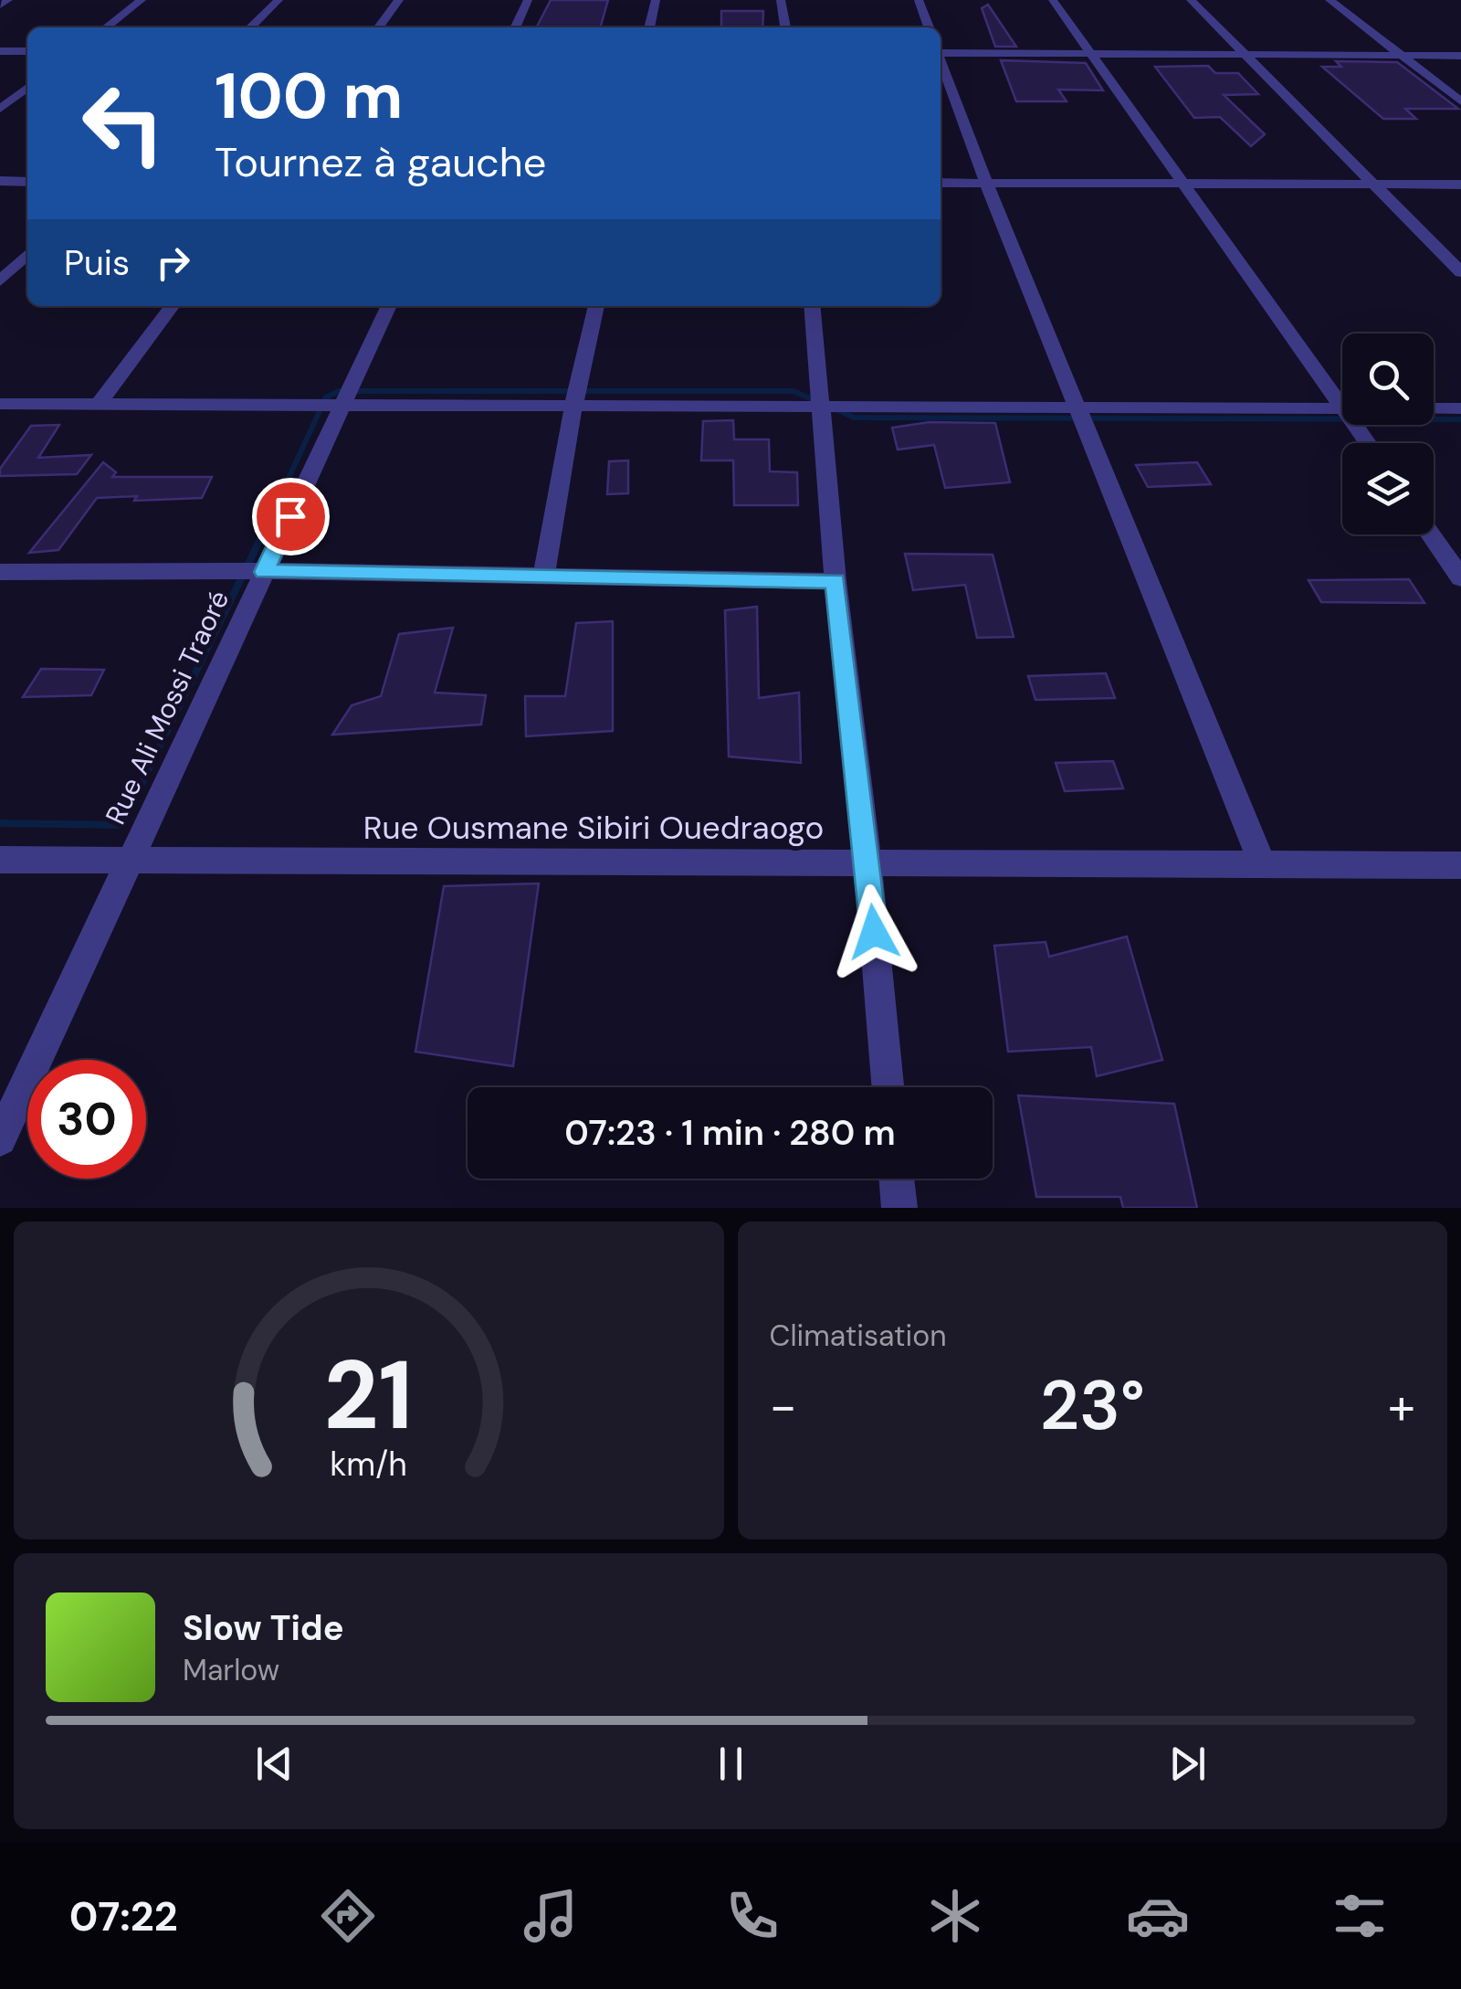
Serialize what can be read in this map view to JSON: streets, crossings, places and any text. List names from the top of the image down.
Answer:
{
  "streets": {
    "street": ["Rue Ali Mossi Traoré", "Rue Ousmane Sibiri Ouedraogo"]
  },
  "crossings": [
    ["Rue Ali Mossi Traoré", "Rue Ousmane Sibiri Ouedraogo"]
  ],
  "page": {
    "turn": ["100 m", "Tournez à gauche"],
    "then": "Puis",
    "limit": "30",
    "trip": "07:23 · 1 min · 280 m",
    "tile": "Climatisation",
    "heat": ["−", "23°", "+"],
    "song": ["Slow Tide", "Marlow"],
    "tabs": "07:22",
    "gauge": ["21", "km/h"]
  }
}
